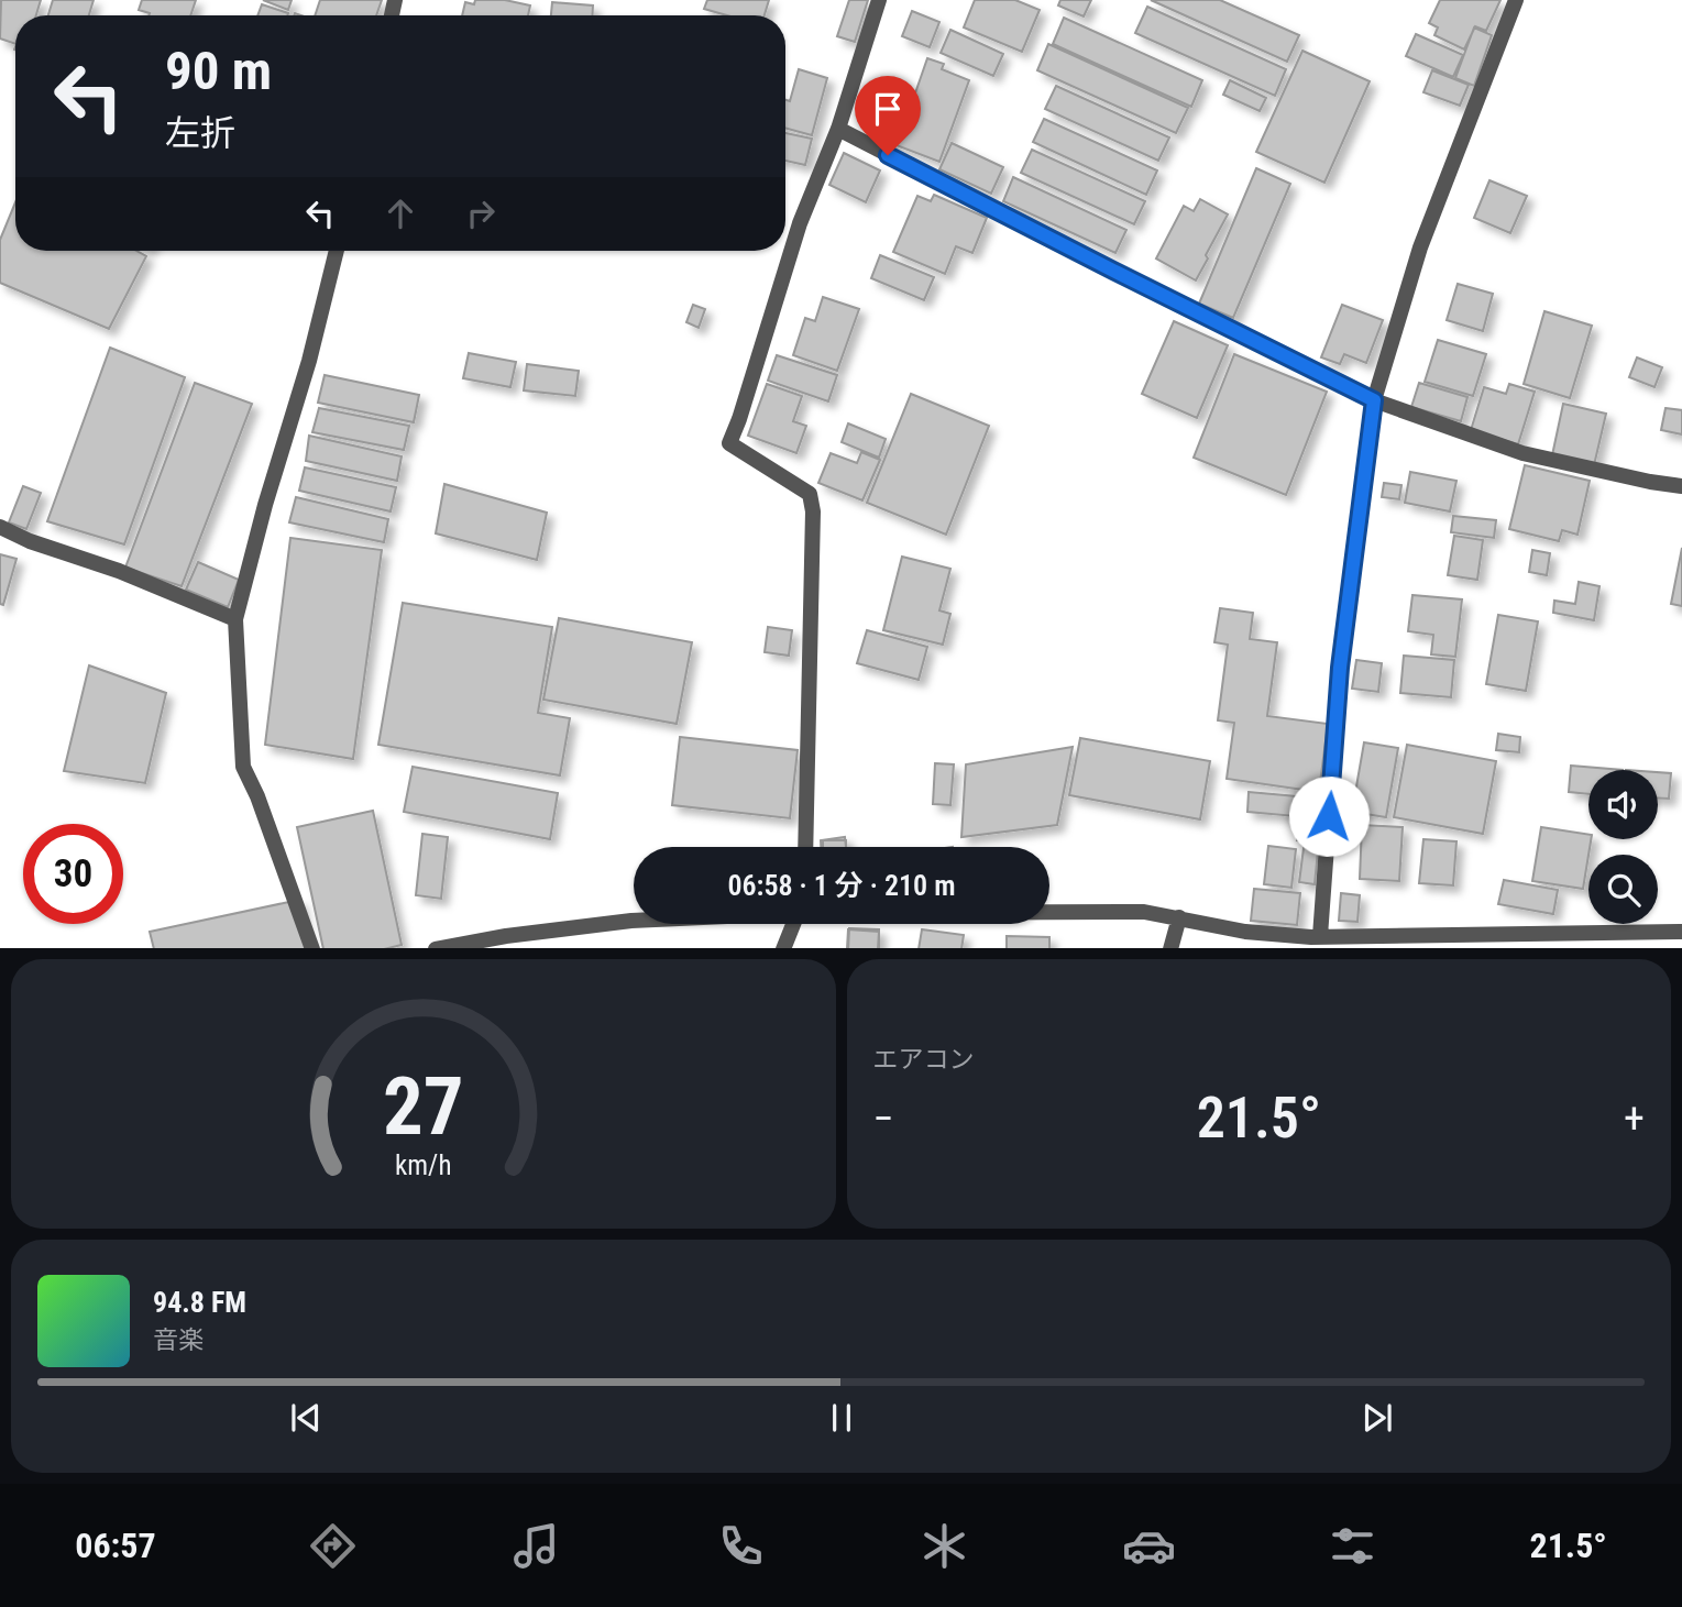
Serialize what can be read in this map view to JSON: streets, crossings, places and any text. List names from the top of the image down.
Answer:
{
  "page": {
    "turn": ["90 m", "左折"],
    "limit": "30",
    "trip": "06:58 · 1 分 · 210 m",
    "tile": "エアコン",
    "heat": ["−", "21.5°", "+"],
    "song": ["94.8 FM", "音楽"],
    "tabs": ["06:57", "21.5°"],
    "gauge": ["27", "km/h"]
  }
}
